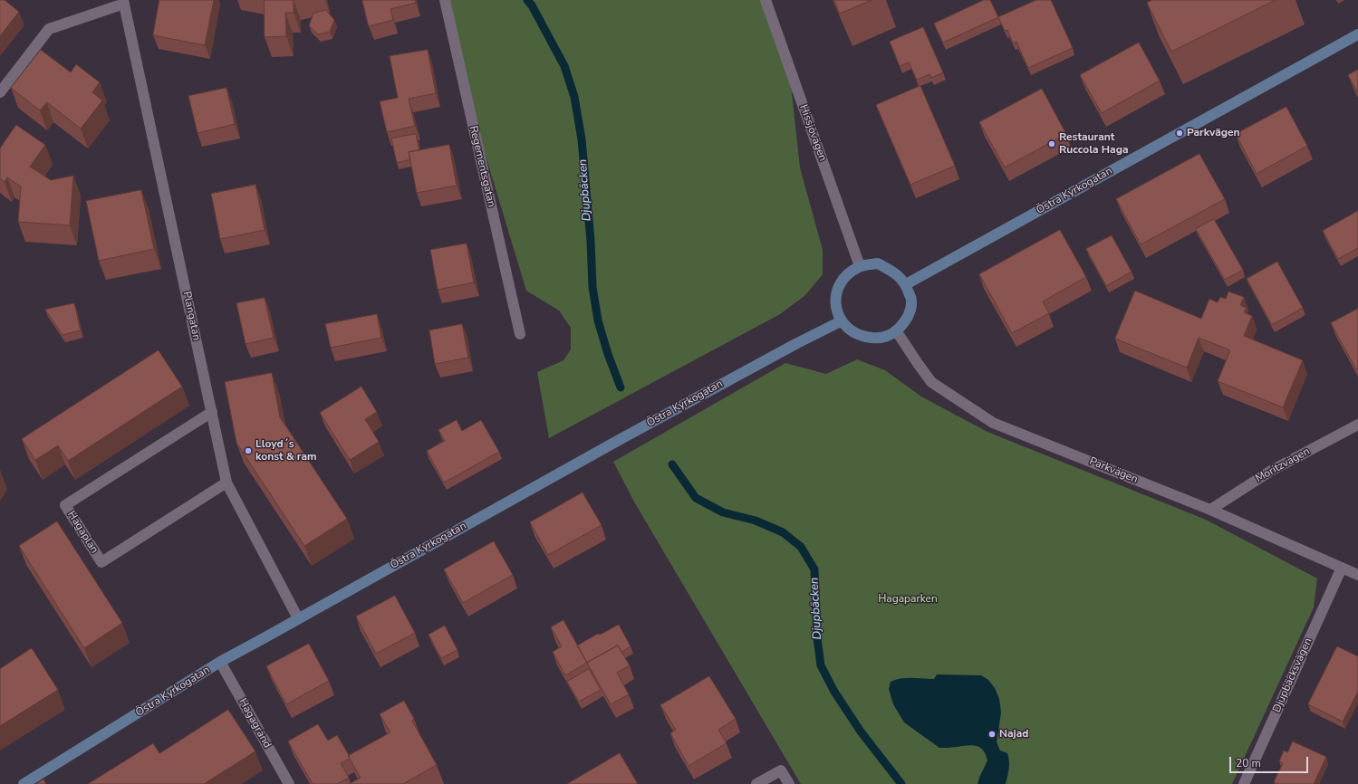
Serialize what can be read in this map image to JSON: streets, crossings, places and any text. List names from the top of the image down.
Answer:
{
  "streets": {
    "street": [
      "Hissjövägen",
      "Regementsgatan",
      "Östra Kyrkogatan",
      "Plangatan",
      "Moritzvägen",
      "Parkvägen",
      "Hagaplan",
      "Djupbäcksvägen",
      "Hagagränd"
    ]
  },
  "crossings": [
    ["Hissjövägen", "Östra Kyrkogatan"],
    ["Hissjövägen", "Parkvägen"],
    ["Östra Kyrkogatan", "Plangatan"],
    ["Östra Kyrkogatan", "Parkvägen"],
    ["Östra Kyrkogatan", "Hagagränd"],
    ["Plangatan", "Hagaplan"],
    ["Moritzvägen", "Parkvägen"],
    ["Parkvägen", "Djupbäcksvägen"]
  ],
  "water": ["Djupbäcken"],
  "parks": ["Hagaparken"],
  "places": [
    "Parkvägen",
    "Restaurant Ruccola Haga",
    "Lloyd´s konst & ram",
    "Najad"
  ],
  "scale_bar": "20 m"
}
